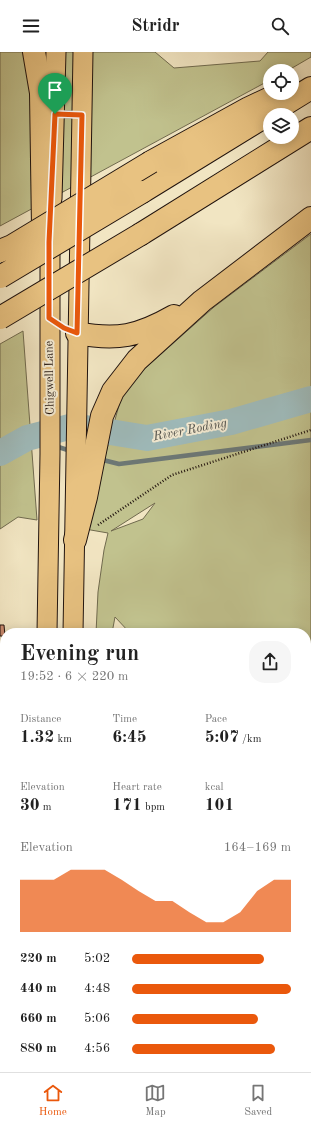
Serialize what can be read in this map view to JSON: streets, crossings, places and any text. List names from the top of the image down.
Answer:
{
  "streets": {
    "main road": ["Chigwell Lane"]
  },
  "water": ["River Roding"],
  "page": {
    "header": "Stridr",
    "heading": ["Evening run", "19:52 · 6 × 220 m"],
    "stats": [
      ["Distance", "1.32 km"],
      ["Time", "6:45"],
      ["Pace", "5:07 /km"],
      ["Elevation", "30 m"],
      ["Heart rate", "171 bpm"],
      ["kcal", "101"]
    ],
    "chart": ["Elevation", "164–169 m"],
    "list": [
      {
        "name": "220 m",
        "note": "5:02"
      },
      {
        "name": "440 m",
        "note": "4:48"
      },
      {
        "name": "660 m",
        "note": "5:06"
      },
      {
        "name": "880 m",
        "note": "4:56"
      }
    ],
    "tabs": ["Home", "Map", "Saved"]
  }
}
